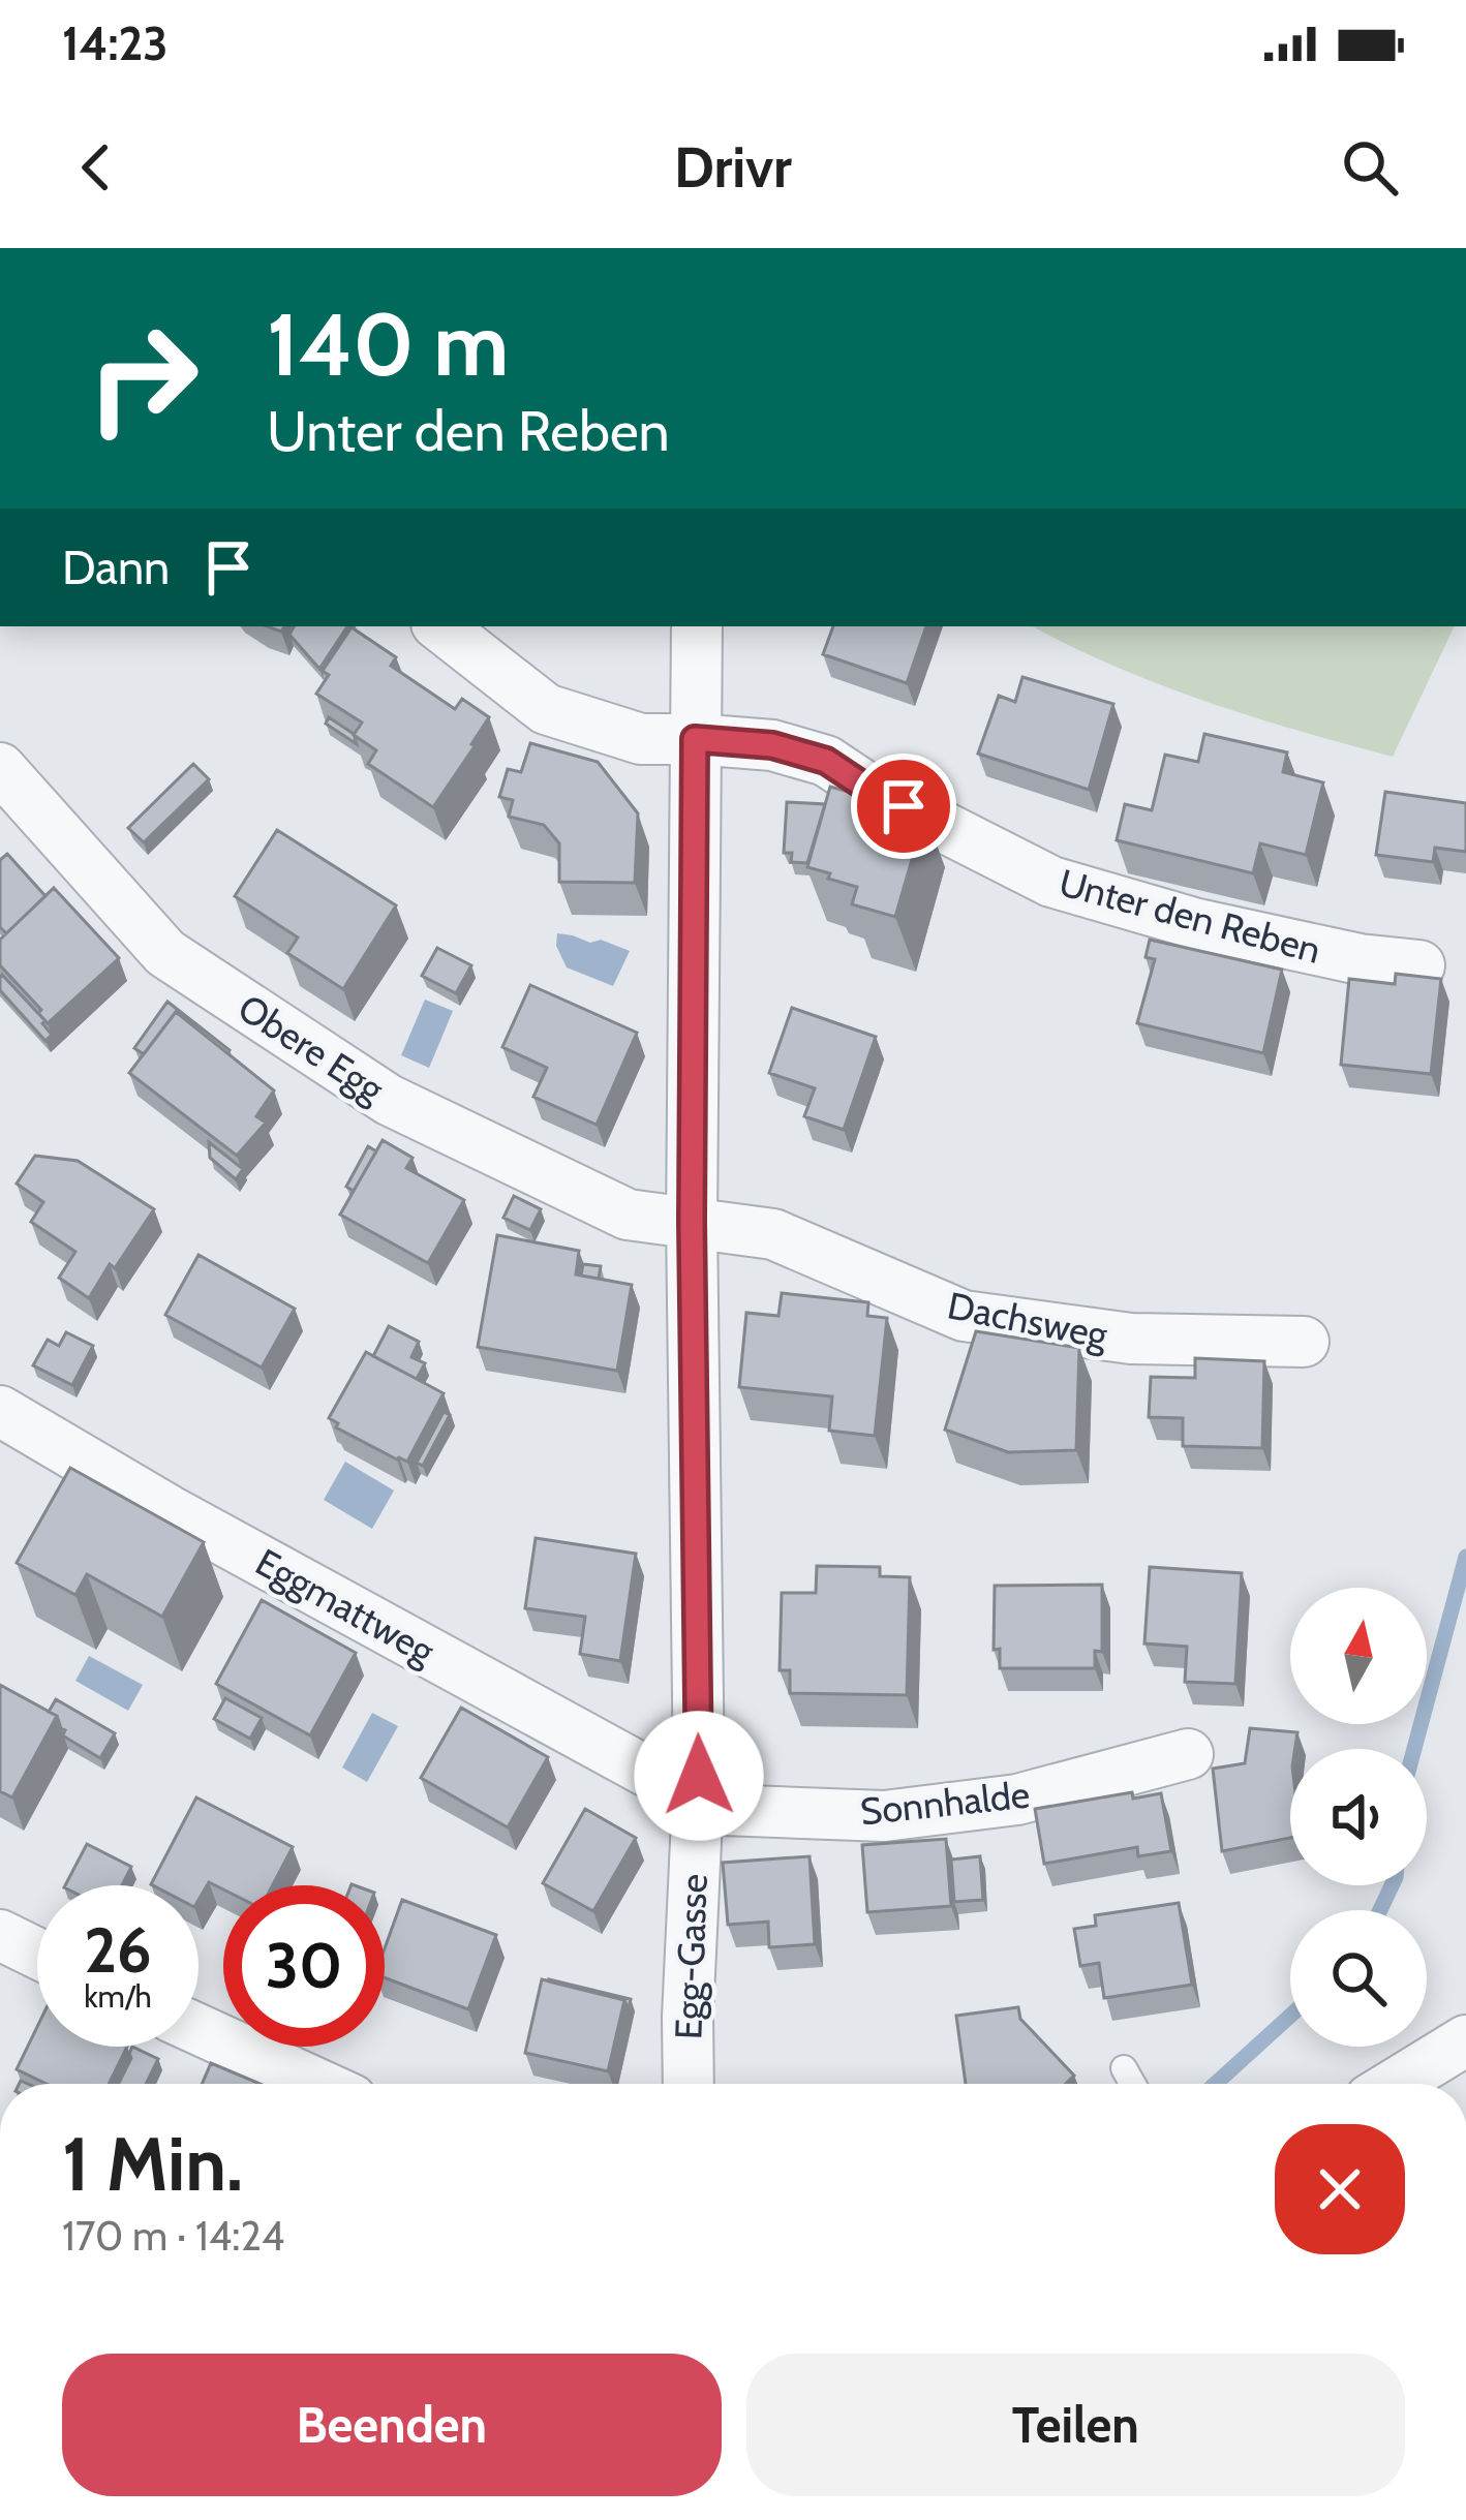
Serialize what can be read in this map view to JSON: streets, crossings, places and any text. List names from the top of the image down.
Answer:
{
  "streets": {
    "street": [
      "Unter den Reben",
      "Obere Egg",
      "Dachsweg",
      "Eggmattweg",
      "Sonnhalde",
      "Egg-Gasse"
    ]
  },
  "crossings": [
    ["Unter den Reben", "Egg-Gasse"],
    ["Obere Egg", "Dachsweg"],
    ["Obere Egg", "Egg-Gasse"],
    ["Dachsweg", "Egg-Gasse"],
    ["Eggmattweg", "Sonnhalde"],
    ["Eggmattweg", "Egg-Gasse"],
    ["Sonnhalde", "Egg-Gasse"]
  ],
  "north": "top",
  "page": {
    "status": "14:23",
    "header": "Drivr",
    "turn": ["140 m", "Unter den Reben"],
    "then": "Dann",
    "speed": "26 km/h",
    "limit": "30",
    "heading": ["1 Min.", "170 m · 14:24"],
    "buttons": ["Beenden", "Teilen"]
  }
}
